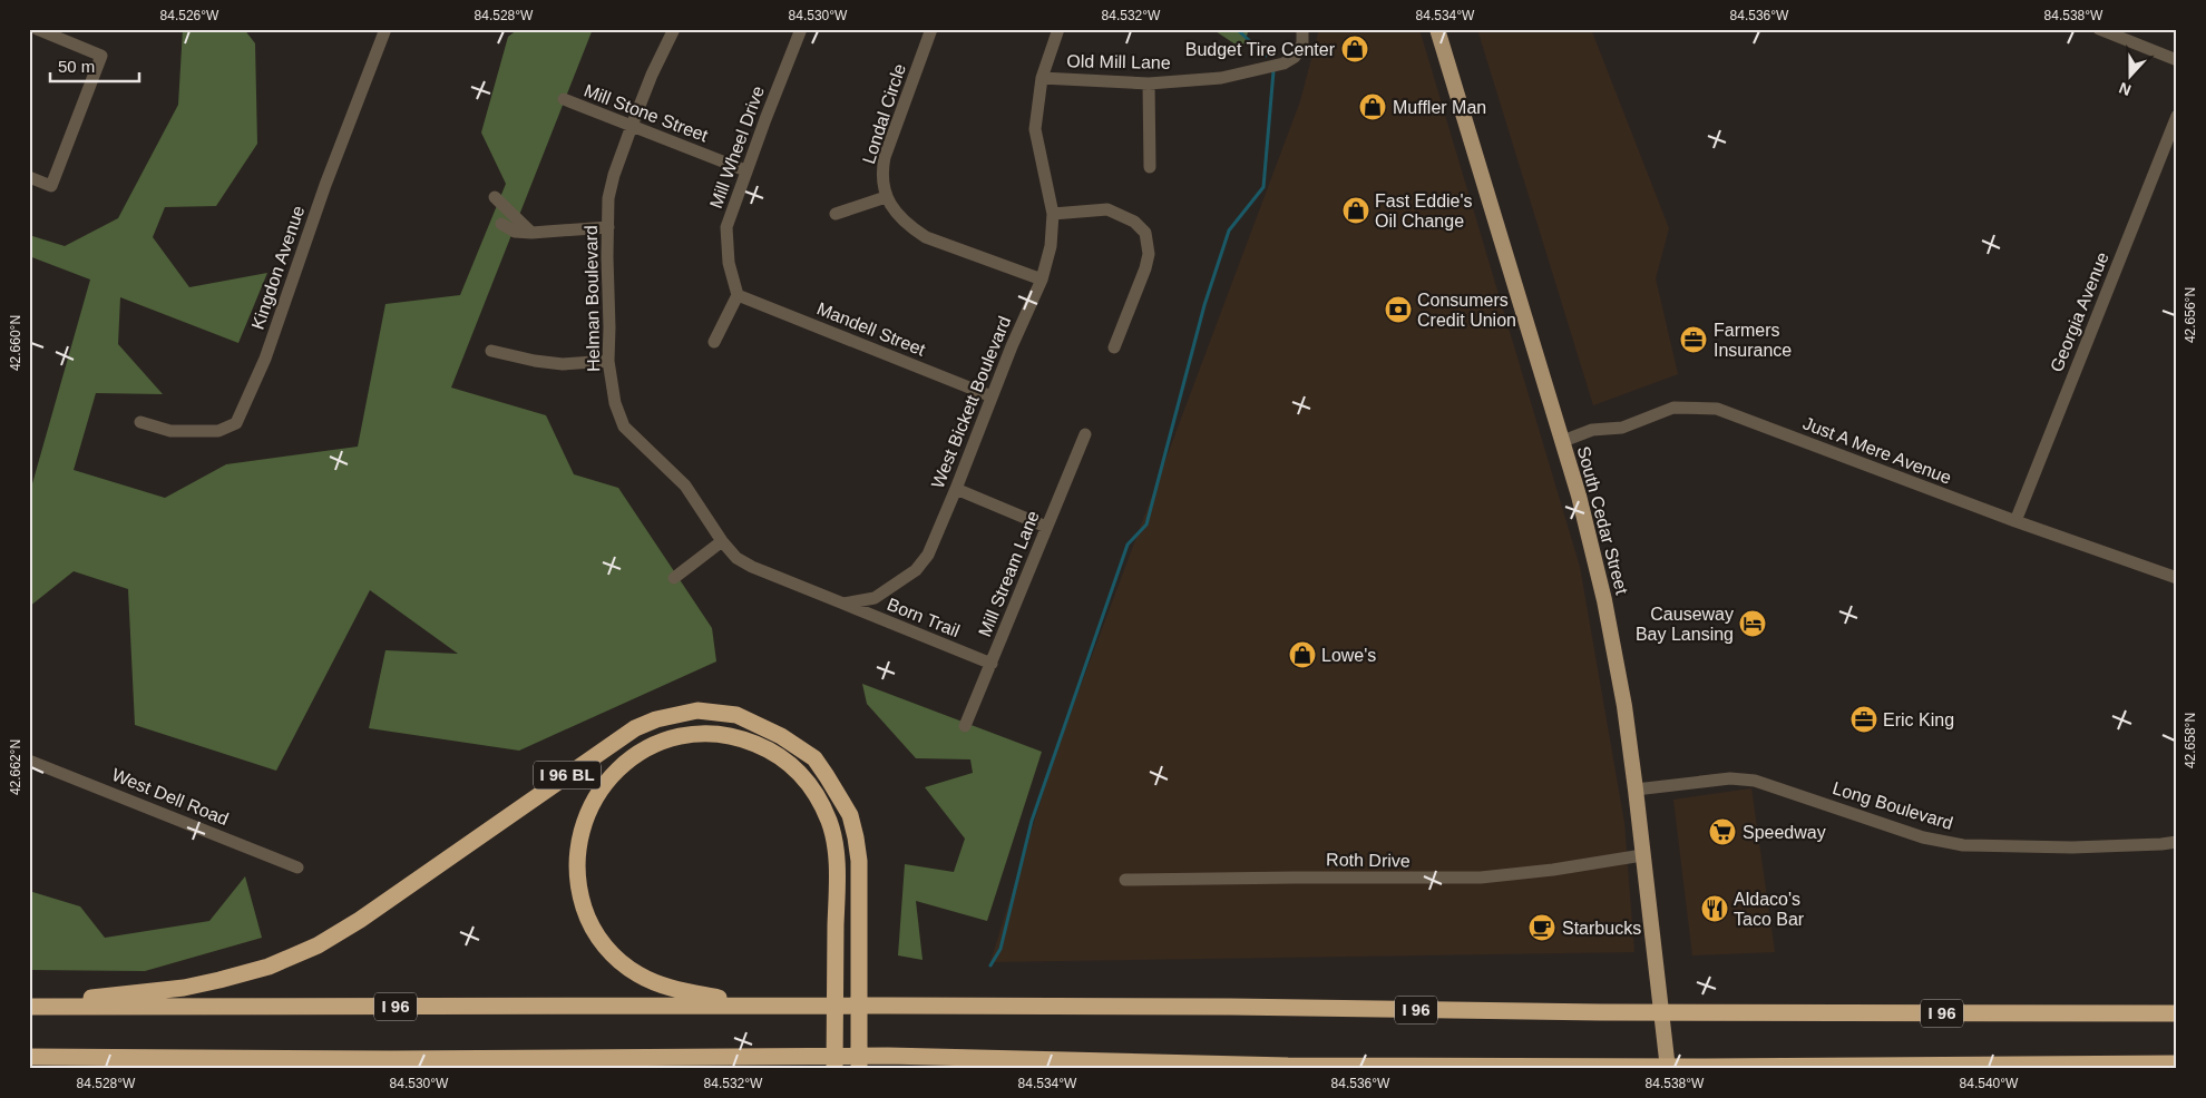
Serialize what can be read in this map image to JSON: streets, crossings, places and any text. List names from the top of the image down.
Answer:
{
  "streets": {
    "highway": ["I 96 BL", "I 96"],
    "main road": ["South Cedar Street"],
    "street": [
      "Old Mill Lane",
      "Mill Stone Street",
      "Londal Circle",
      "Mill Wheel Drive",
      "Kingdon Avenue",
      "Helman Boulevard",
      "Georgia Avenue",
      "Mandell Street",
      "West Bickett Boulevard",
      "Just A Mere Avenue",
      "Mill Stream Lane",
      "Born Trail",
      "West Dell Road",
      "Long Boulevard",
      "Roth Drive"
    ]
  },
  "crossings": [
    ["Old Mill Lane", "West Bickett Boulevard"],
    ["Mill Stone Street", "Mill Wheel Drive"],
    ["Mill Stone Street", "Helman Boulevard"],
    ["Mill Wheel Drive", "Mandell Street"],
    ["Georgia Avenue", "Just A Mere Avenue"],
    ["Mandell Street", "West Bickett Boulevard"],
    ["West Bickett Boulevard", "Born Trail"],
    ["Just A Mere Avenue", "South Cedar Street"],
    ["South Cedar Street", "Long Boulevard"],
    ["South Cedar Street", "Roth Drive"],
    ["Mill Stream Lane", "Born Trail"],
    ["I 96 BL", "I 96"]
  ],
  "places": {
    "shop": [
      "Budget Tire Center",
      "Muffler Man",
      "Fast Eddie's Oil Change",
      "Lowe's"
    ],
    "bank": ["Consumers Credit Union"],
    "office": ["Farmers Insurance", "Eric King"],
    "hotel": ["Causeway Bay Lansing"],
    "supermarket": ["Speedway"],
    "restaurant": ["Aldaco's Taco Bar"],
    "cafe": ["Starbucks"]
  },
  "scale_bar": "50 m",
  "north": "bottom",
  "coordinates": [
    "84.526°W",
    "84.528°W",
    "84.530°W",
    "84.532°W",
    "84.534°W",
    "84.536°W",
    "84.538°W",
    "42.656°N",
    "42.660°N",
    "42.658°N",
    "42.662°N",
    "84.540°W"
  ]
}
